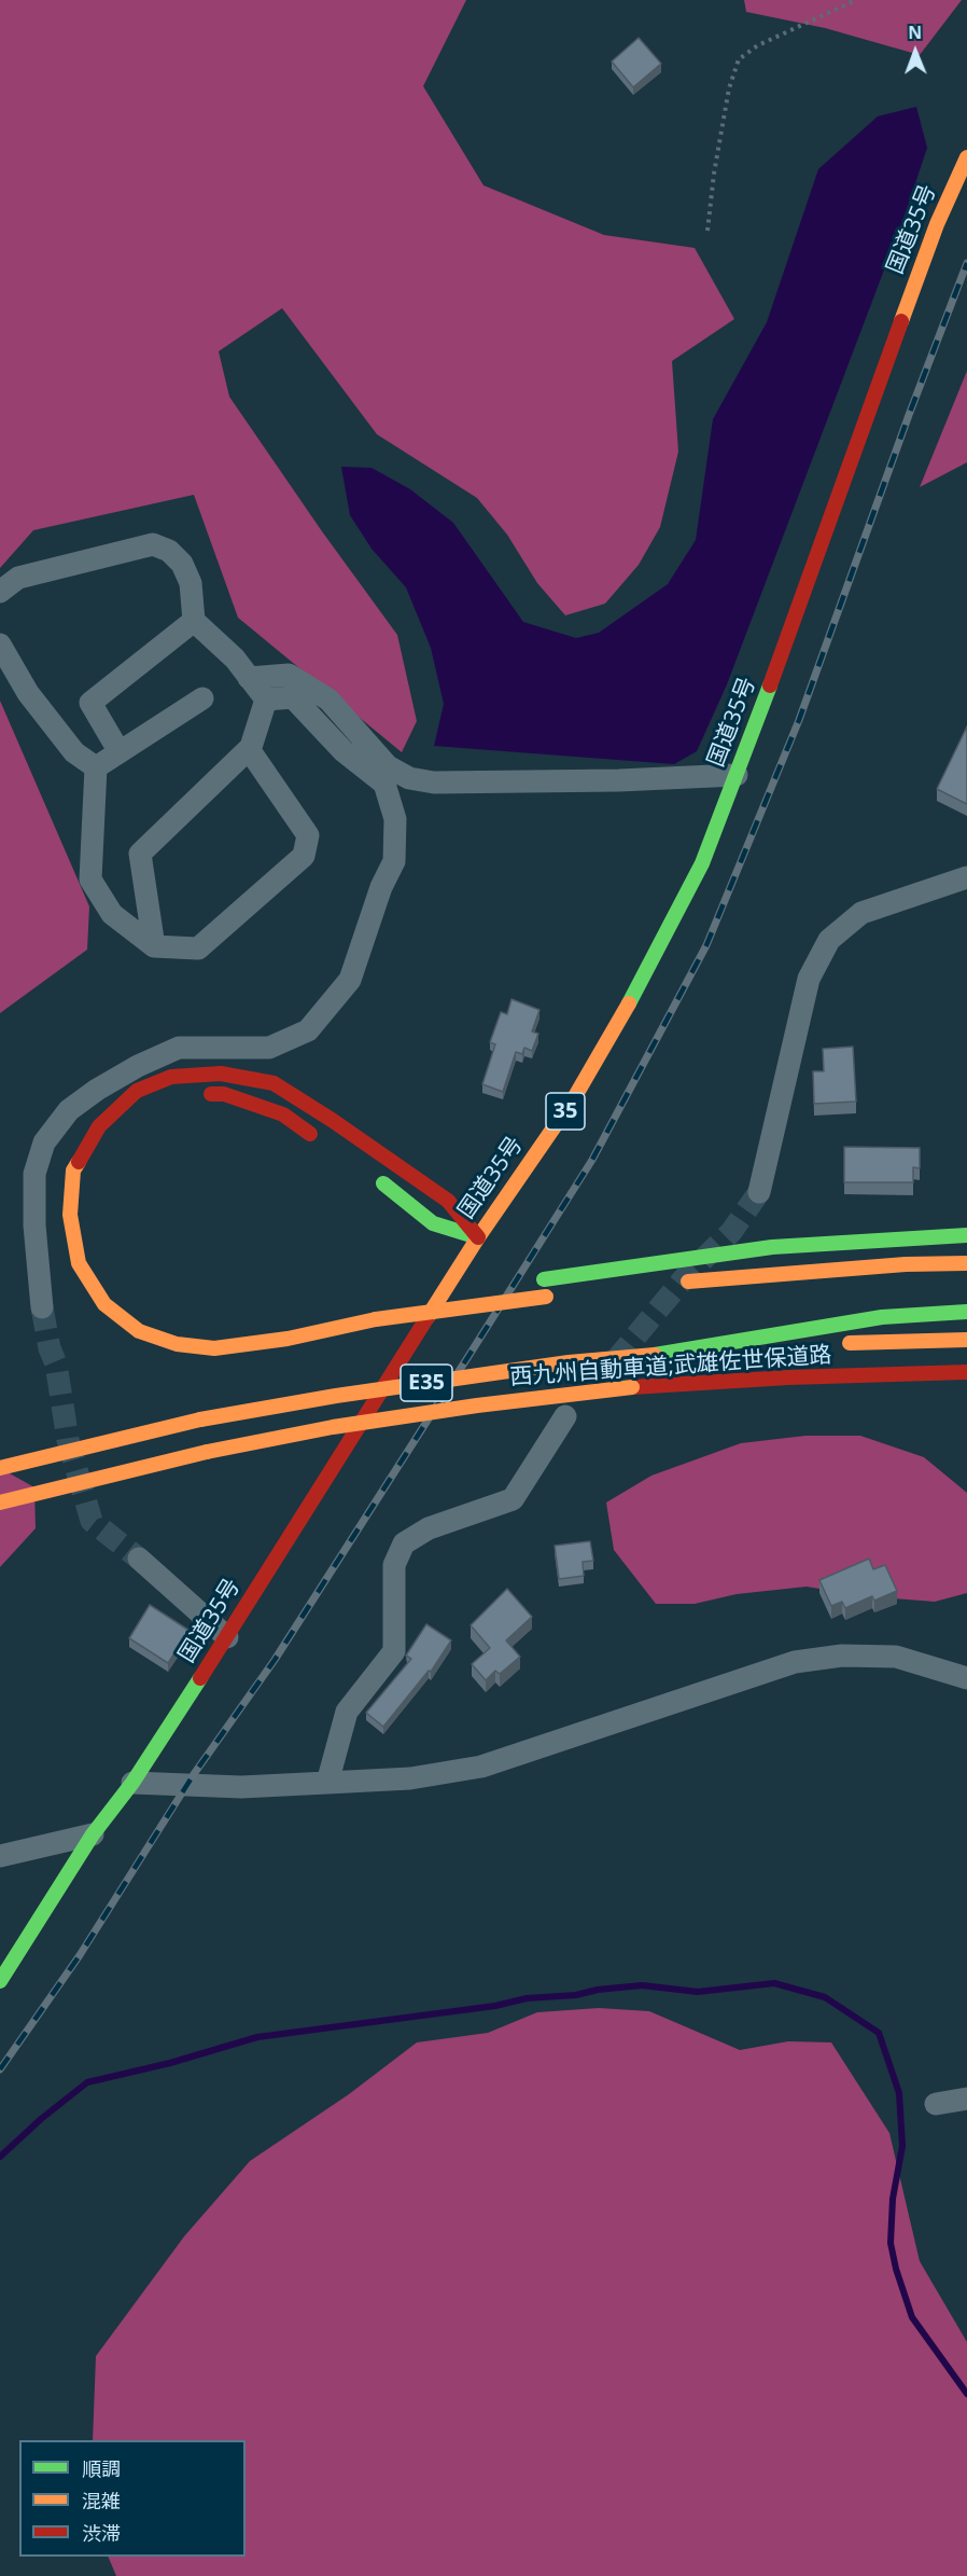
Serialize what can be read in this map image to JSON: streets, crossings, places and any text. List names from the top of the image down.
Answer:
{
  "streets": {
    "highway": [
      "国道35号",
      "35",
      "西九州自動車道;武雄佐世保道路",
      "E35"
    ]
  },
  "legend": ["順調", "混雑", "渋滞"],
  "north": "top"
}
